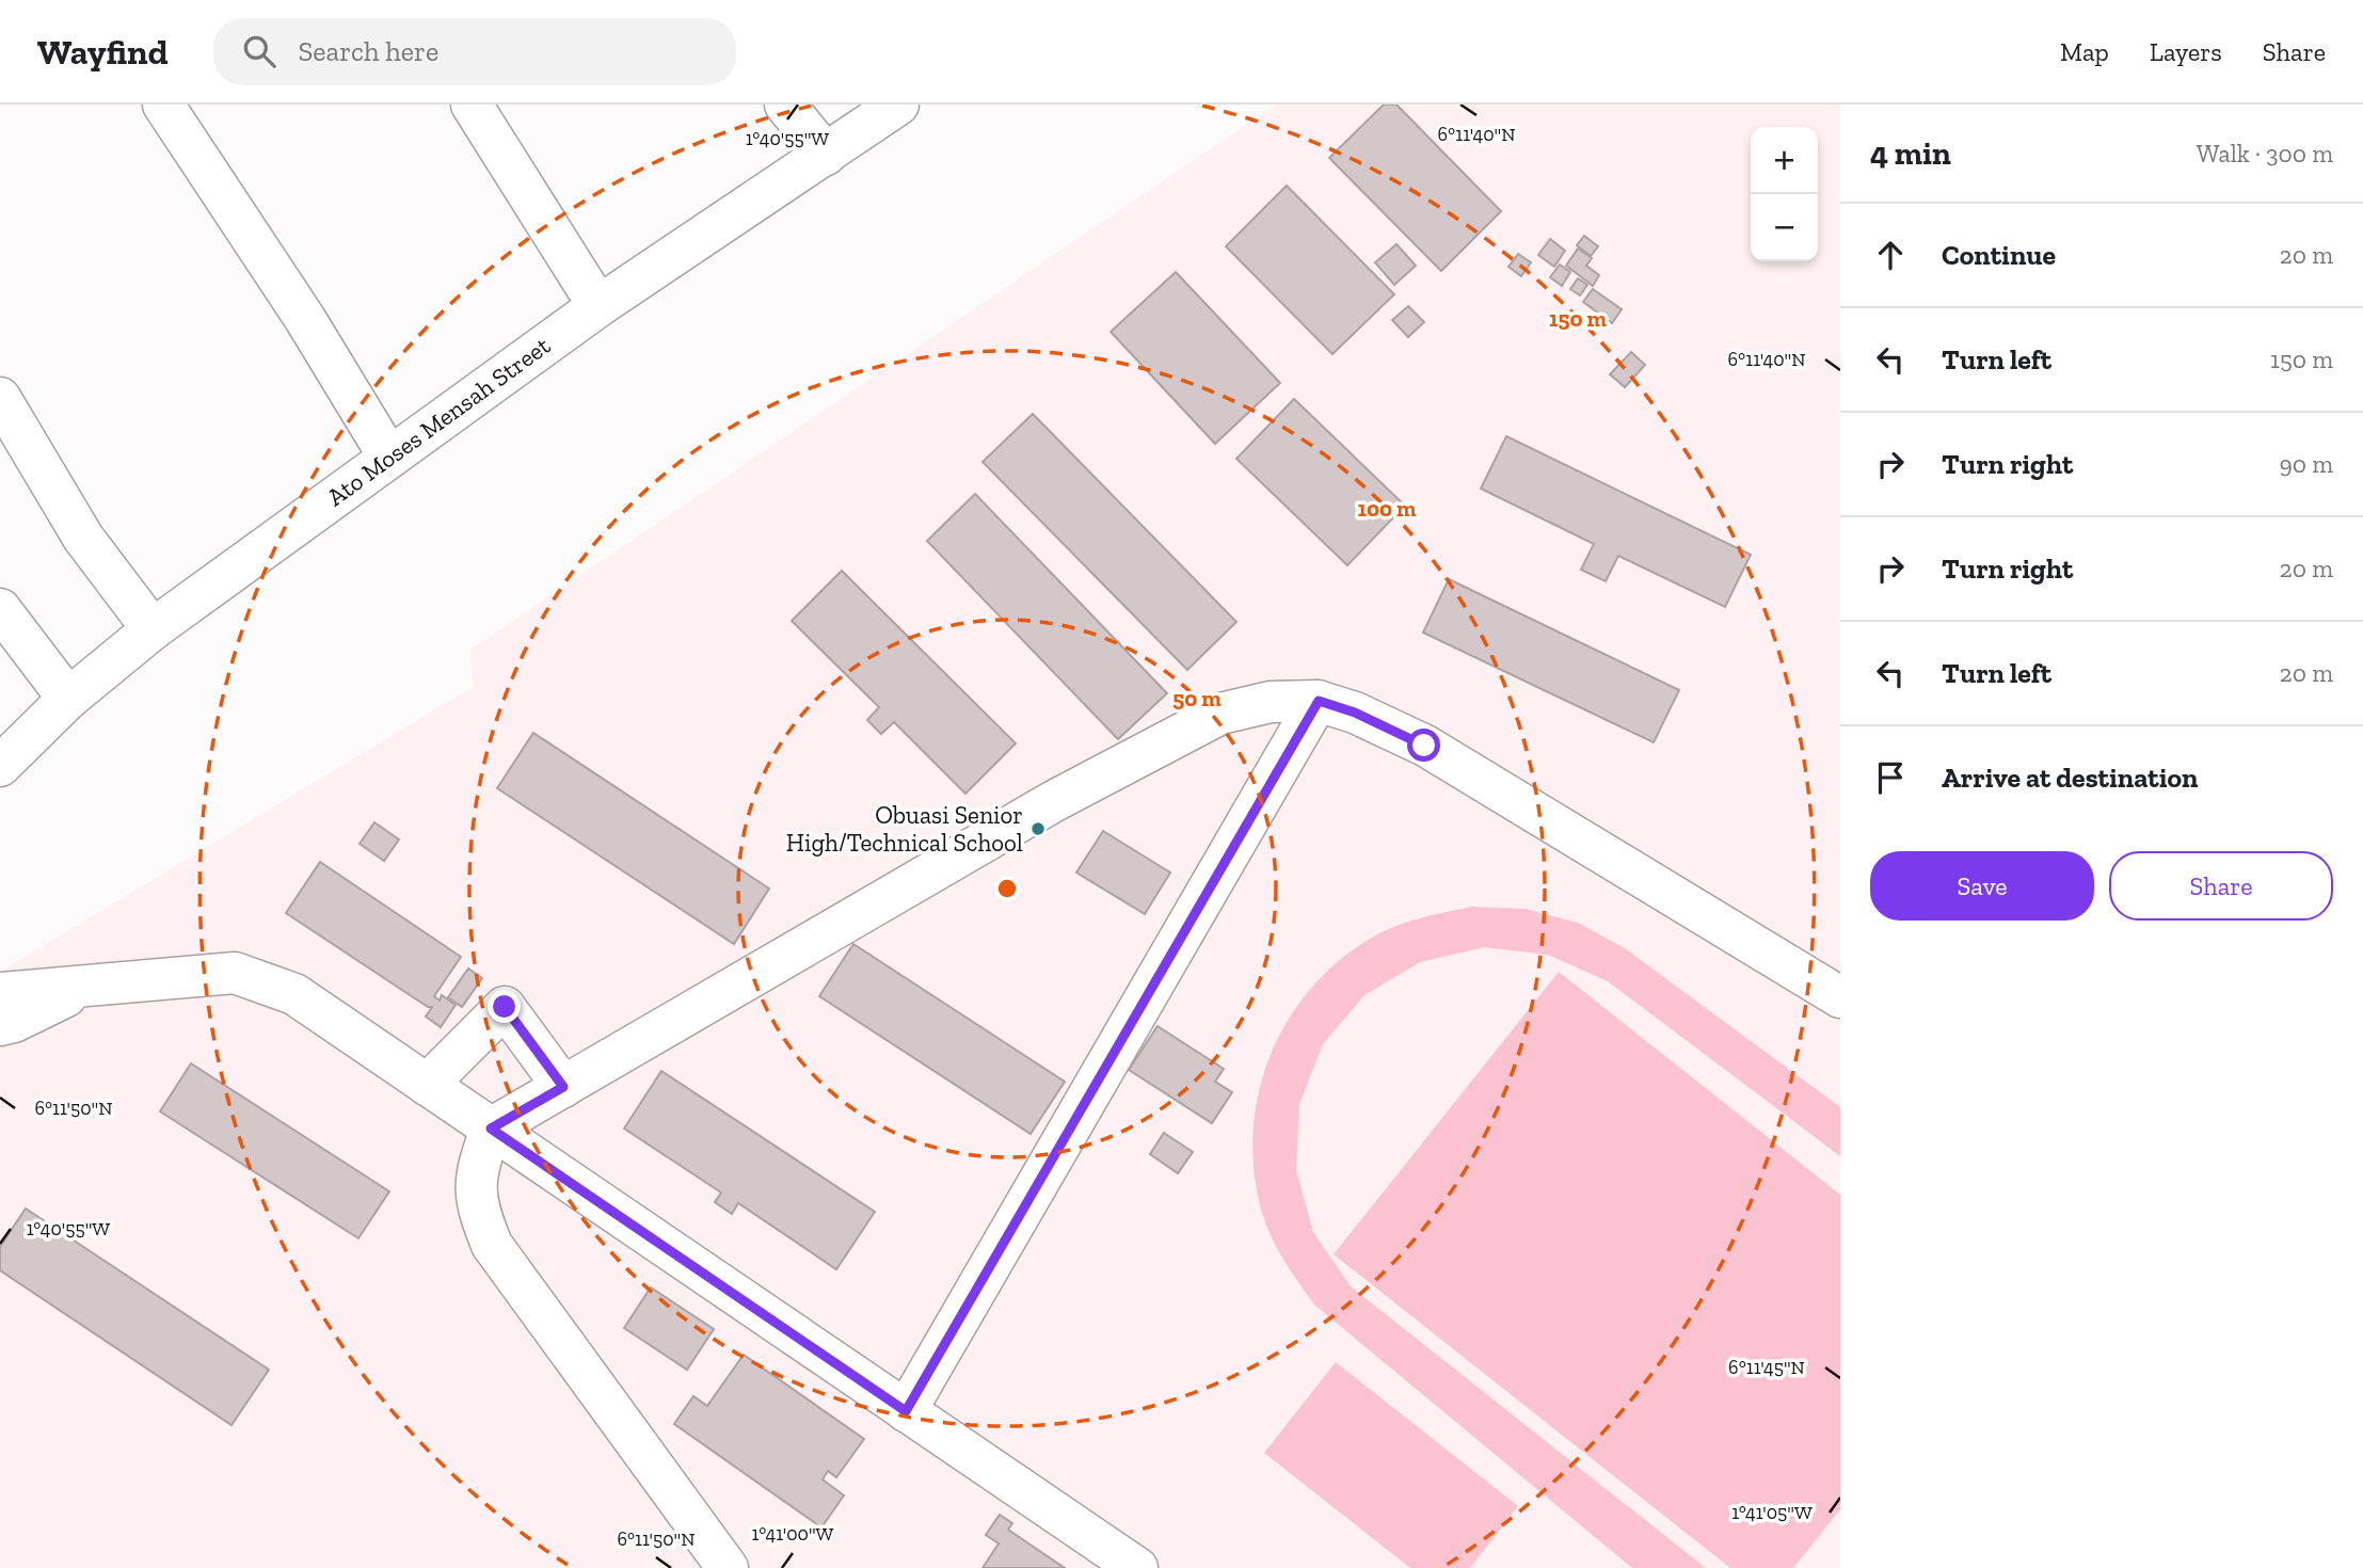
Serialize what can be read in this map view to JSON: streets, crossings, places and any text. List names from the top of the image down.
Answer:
{
  "streets": {
    "street": ["Ato Moses Mensah Street"]
  },
  "places": ["Obuasi Senior High/Technical School"],
  "page": {
    "header": "Wayfind",
    "search": "Search here",
    "nav": ["Map", "Layers", "Share"],
    "heading": ["4 min", "Walk · 300 m"],
    "map_buttons": ["+", "−"],
    "list": [
      ["Continue", "20 m"],
      ["Turn left", "150 m"],
      ["Turn right", "90 m"],
      ["Turn right", "20 m"],
      ["Turn left", "20 m"],
      "Arrive at destination"
    ],
    "buttons": ["Save", "Share"]
  },
  "coordinates": [
    "6°11'40\"N",
    "1°40'55\"W",
    "6°11'50\"N",
    "6°11'45\"N",
    "1°41'05\"W",
    "1°41'00\"W"
  ],
  "rings": ["150 m", "100 m", "50 m"]
}
